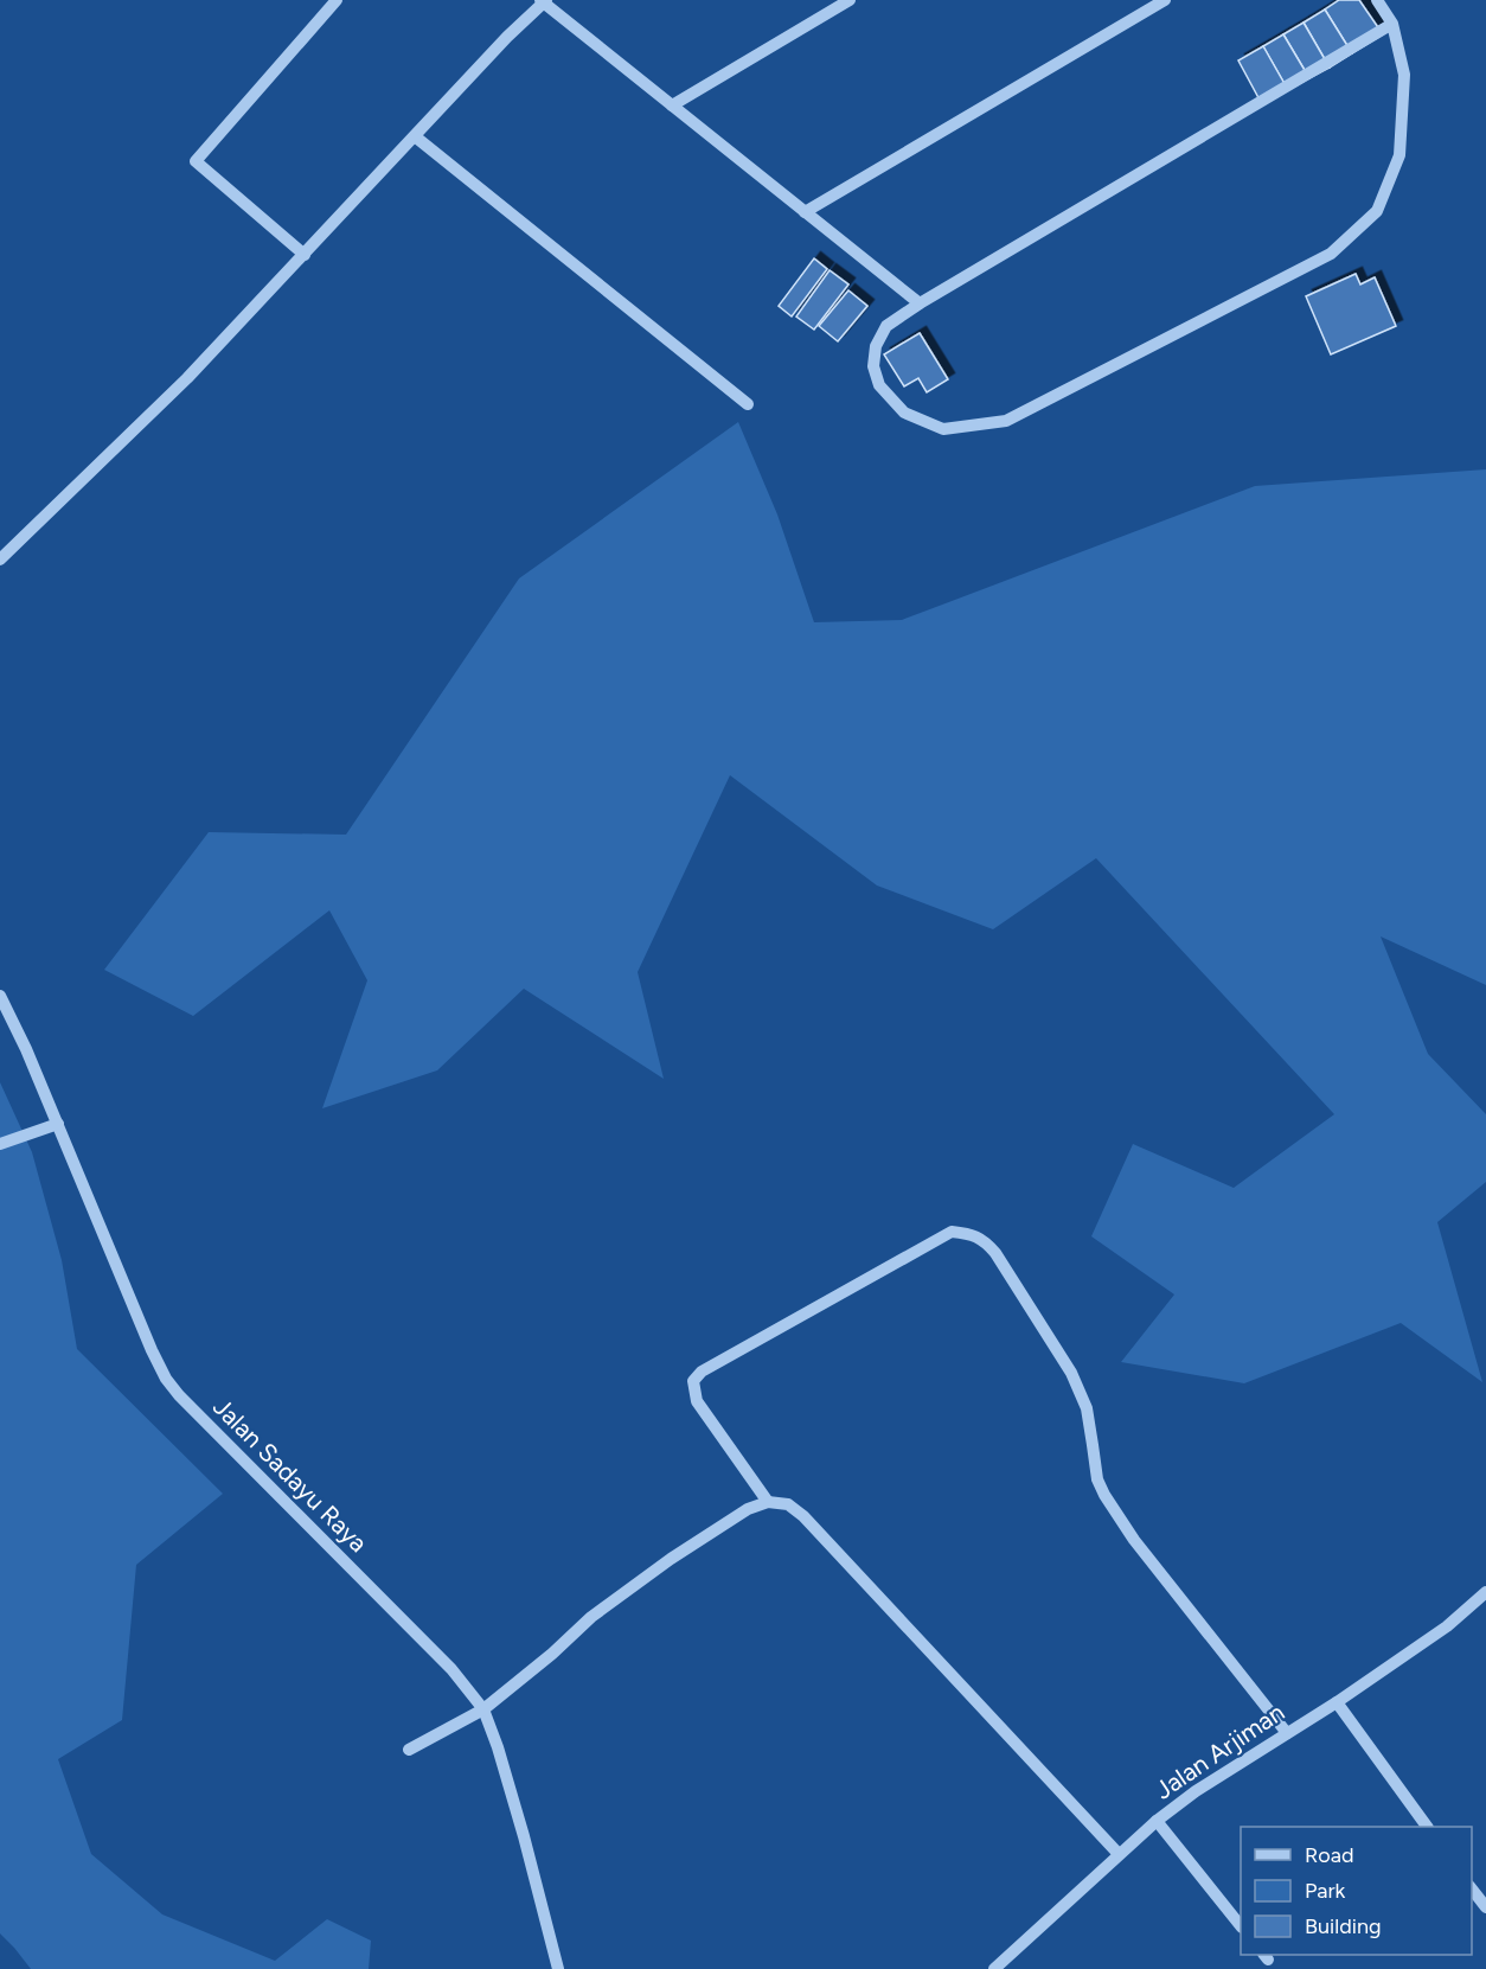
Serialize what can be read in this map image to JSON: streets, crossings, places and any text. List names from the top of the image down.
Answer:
{
  "streets": {
    "street": ["Jalan Sadayu Raya", "Jalan Arjiman"]
  },
  "legend": ["Road", "Park", "Building"]
}
